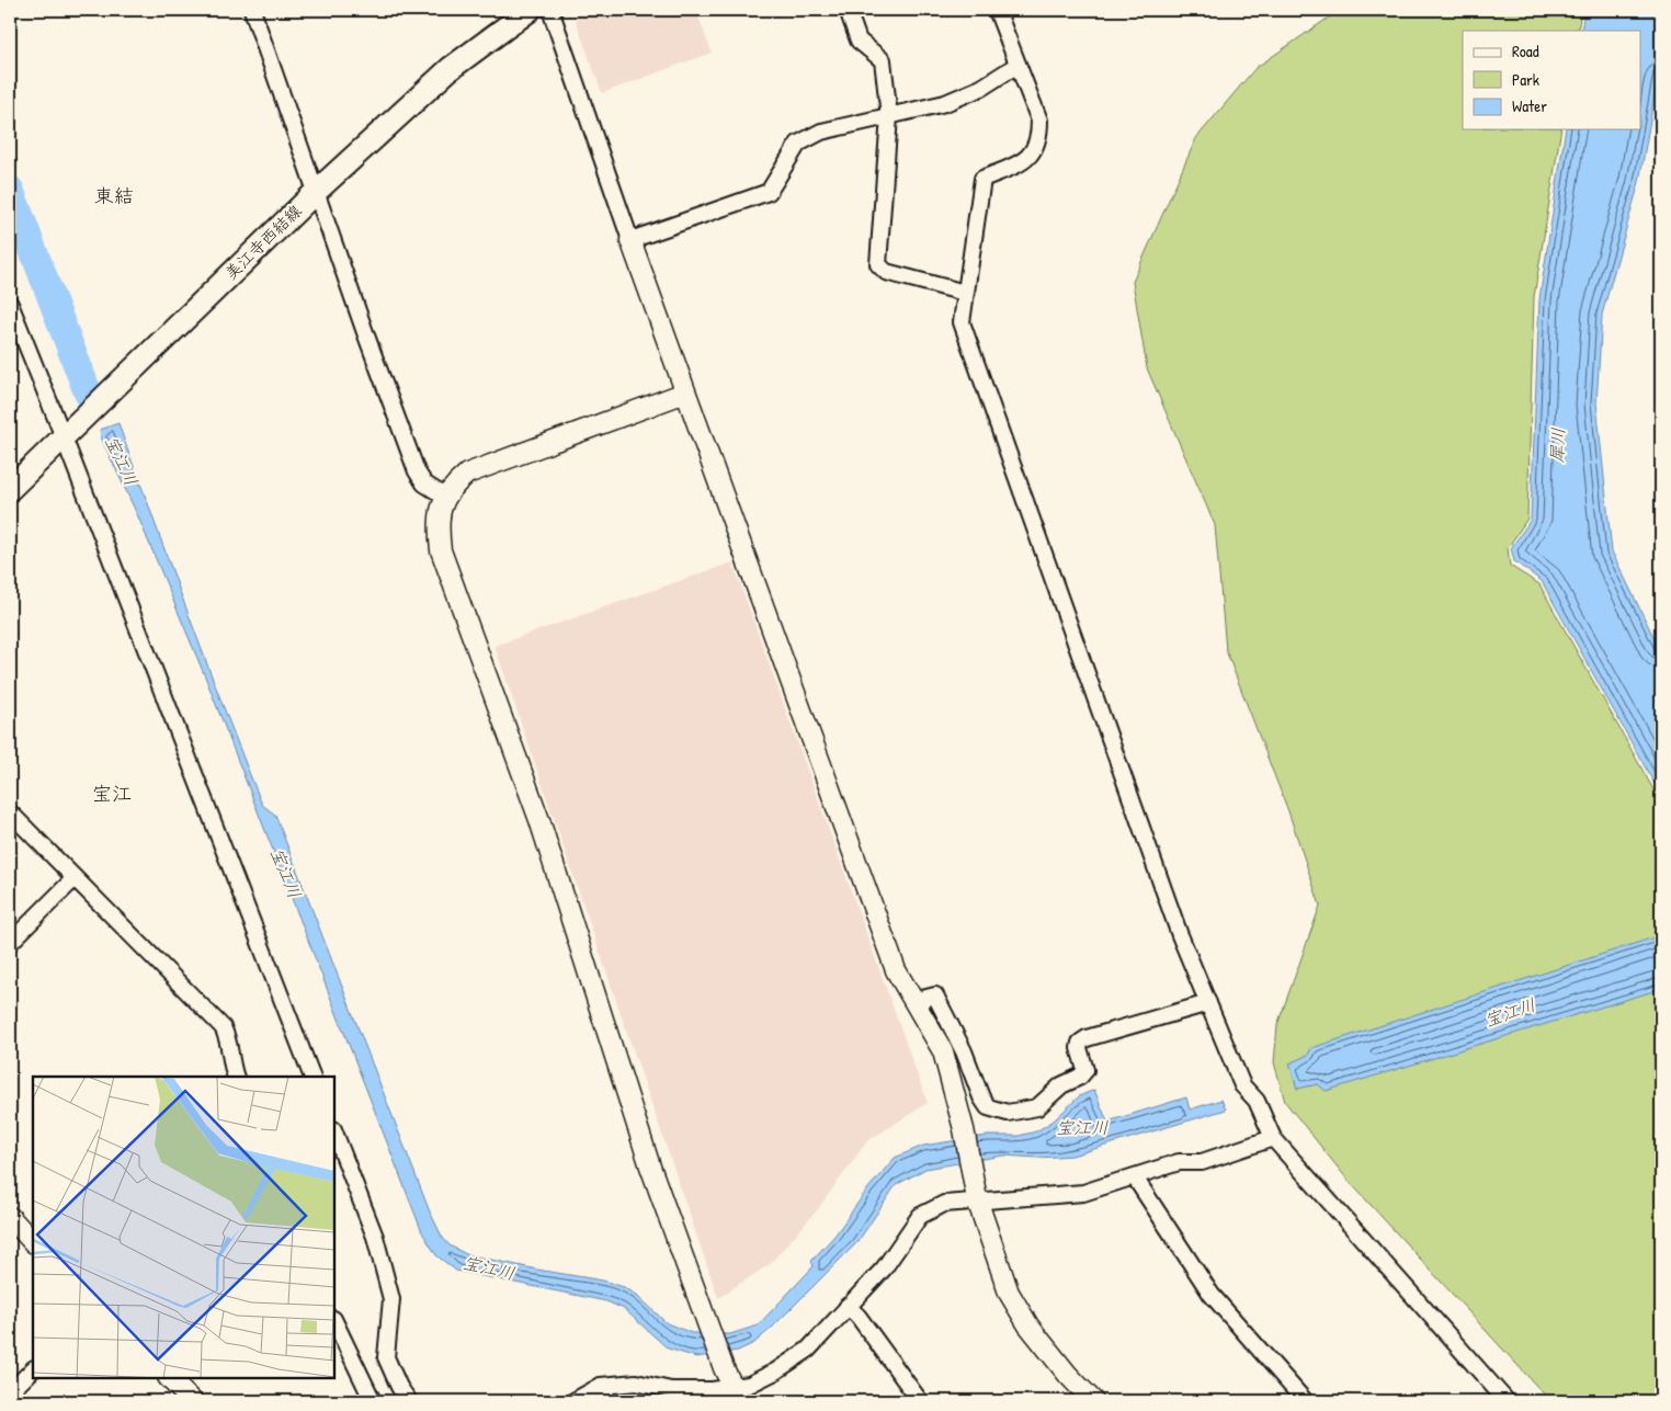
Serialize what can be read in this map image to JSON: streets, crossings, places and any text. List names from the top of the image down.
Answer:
{
  "streets": {
    "main road": ["美江寺西結線"]
  },
  "districts": ["東結", "宝江"],
  "water": ["犀川", "宝江川"],
  "legend": ["Road", "Park", "Water"]
}
